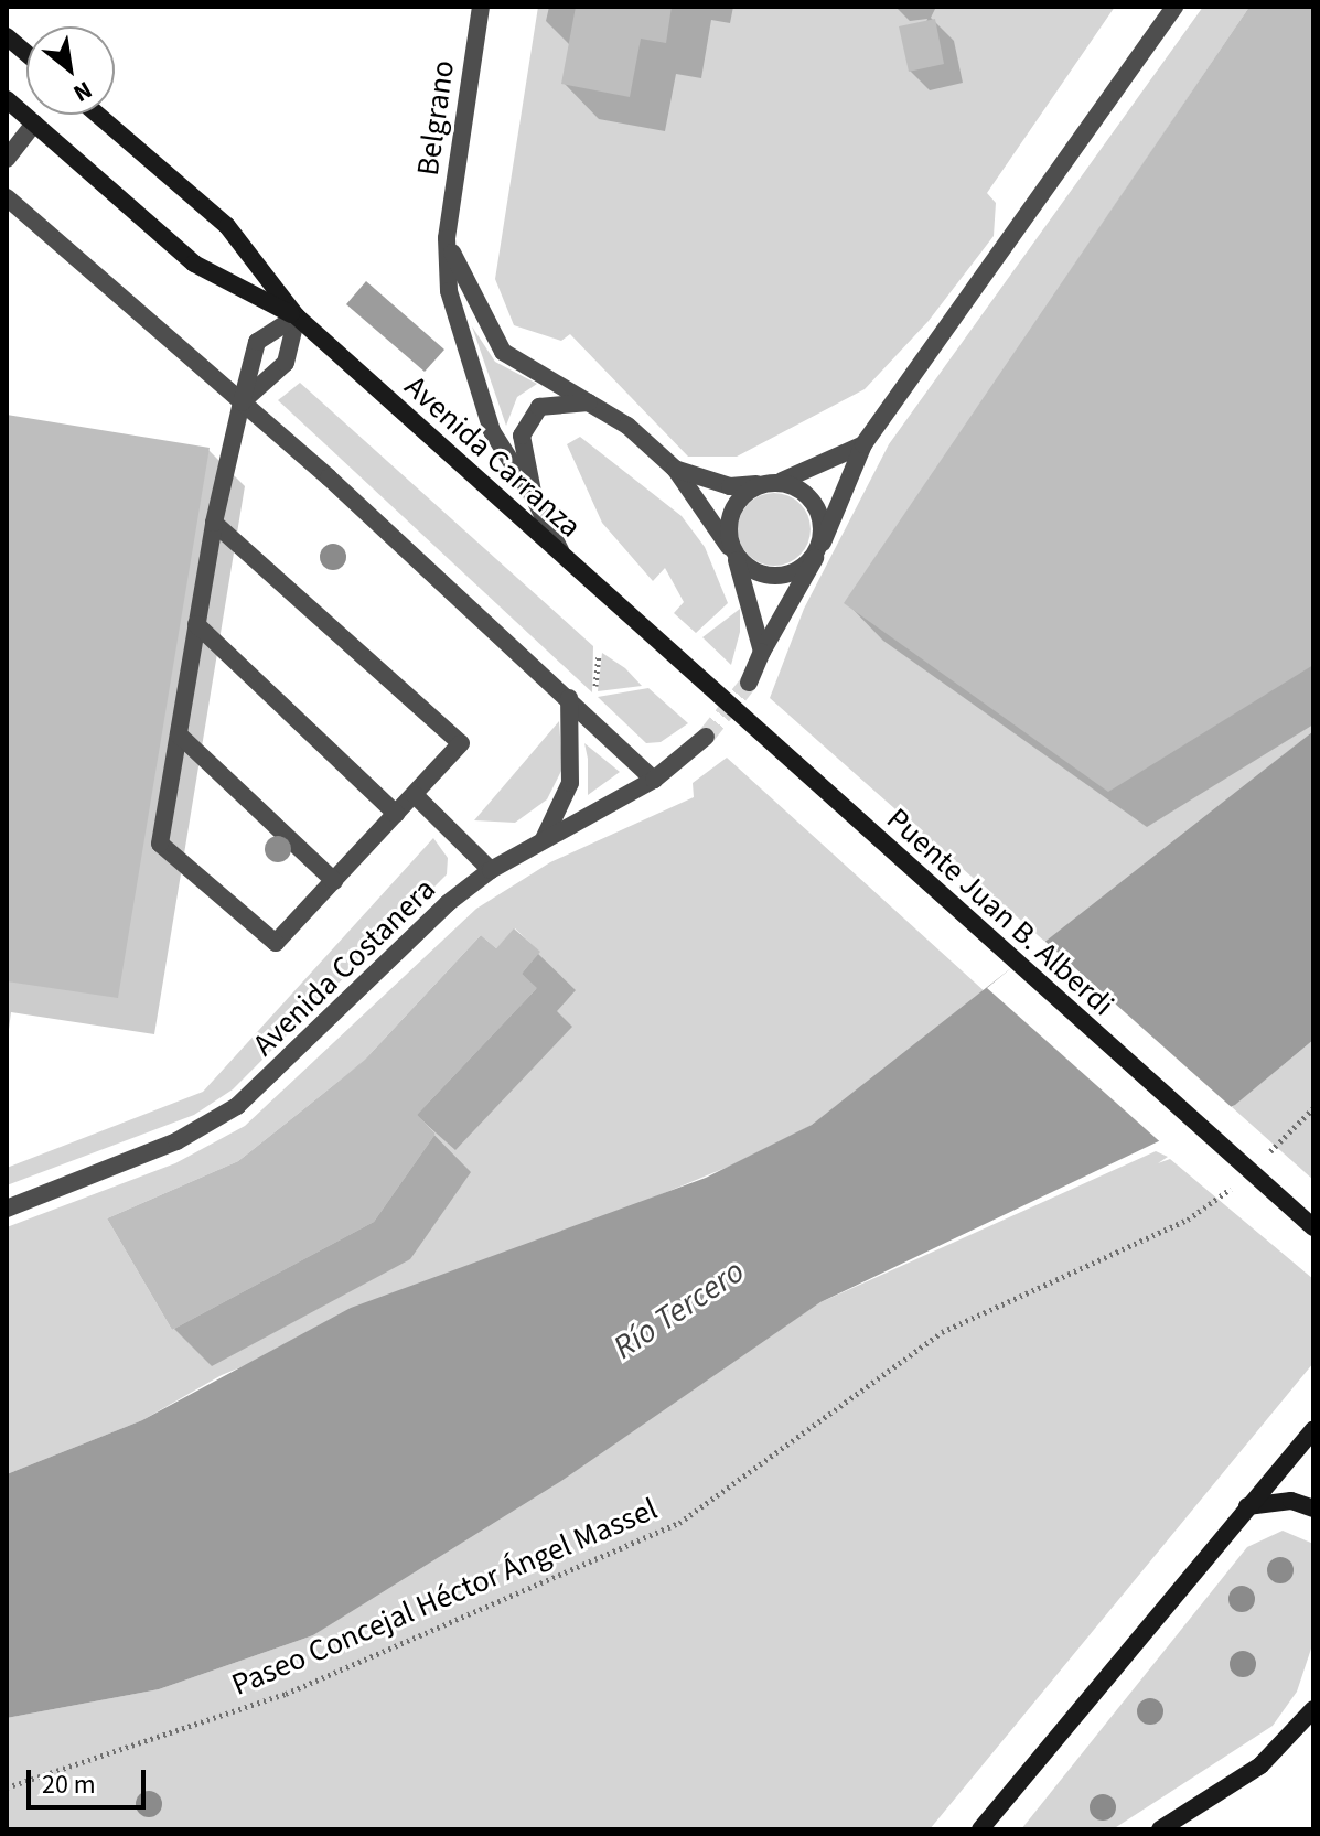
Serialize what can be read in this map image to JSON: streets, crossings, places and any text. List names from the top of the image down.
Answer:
{
  "streets": {
    "main road": ["Avenida Carranza", "Puente Juan B. Alberdi"],
    "street": ["Belgrano", "Avenida Costanera"],
    "path": ["Paseo Concejal Héctor Ángel Massel"]
  },
  "crossings": [
    ["Avenida Carranza", "Puente Juan B. Alberdi"]
  ],
  "water": ["Río Tercero"],
  "scale_bar": "20 m",
  "north": "bottom right"
}
